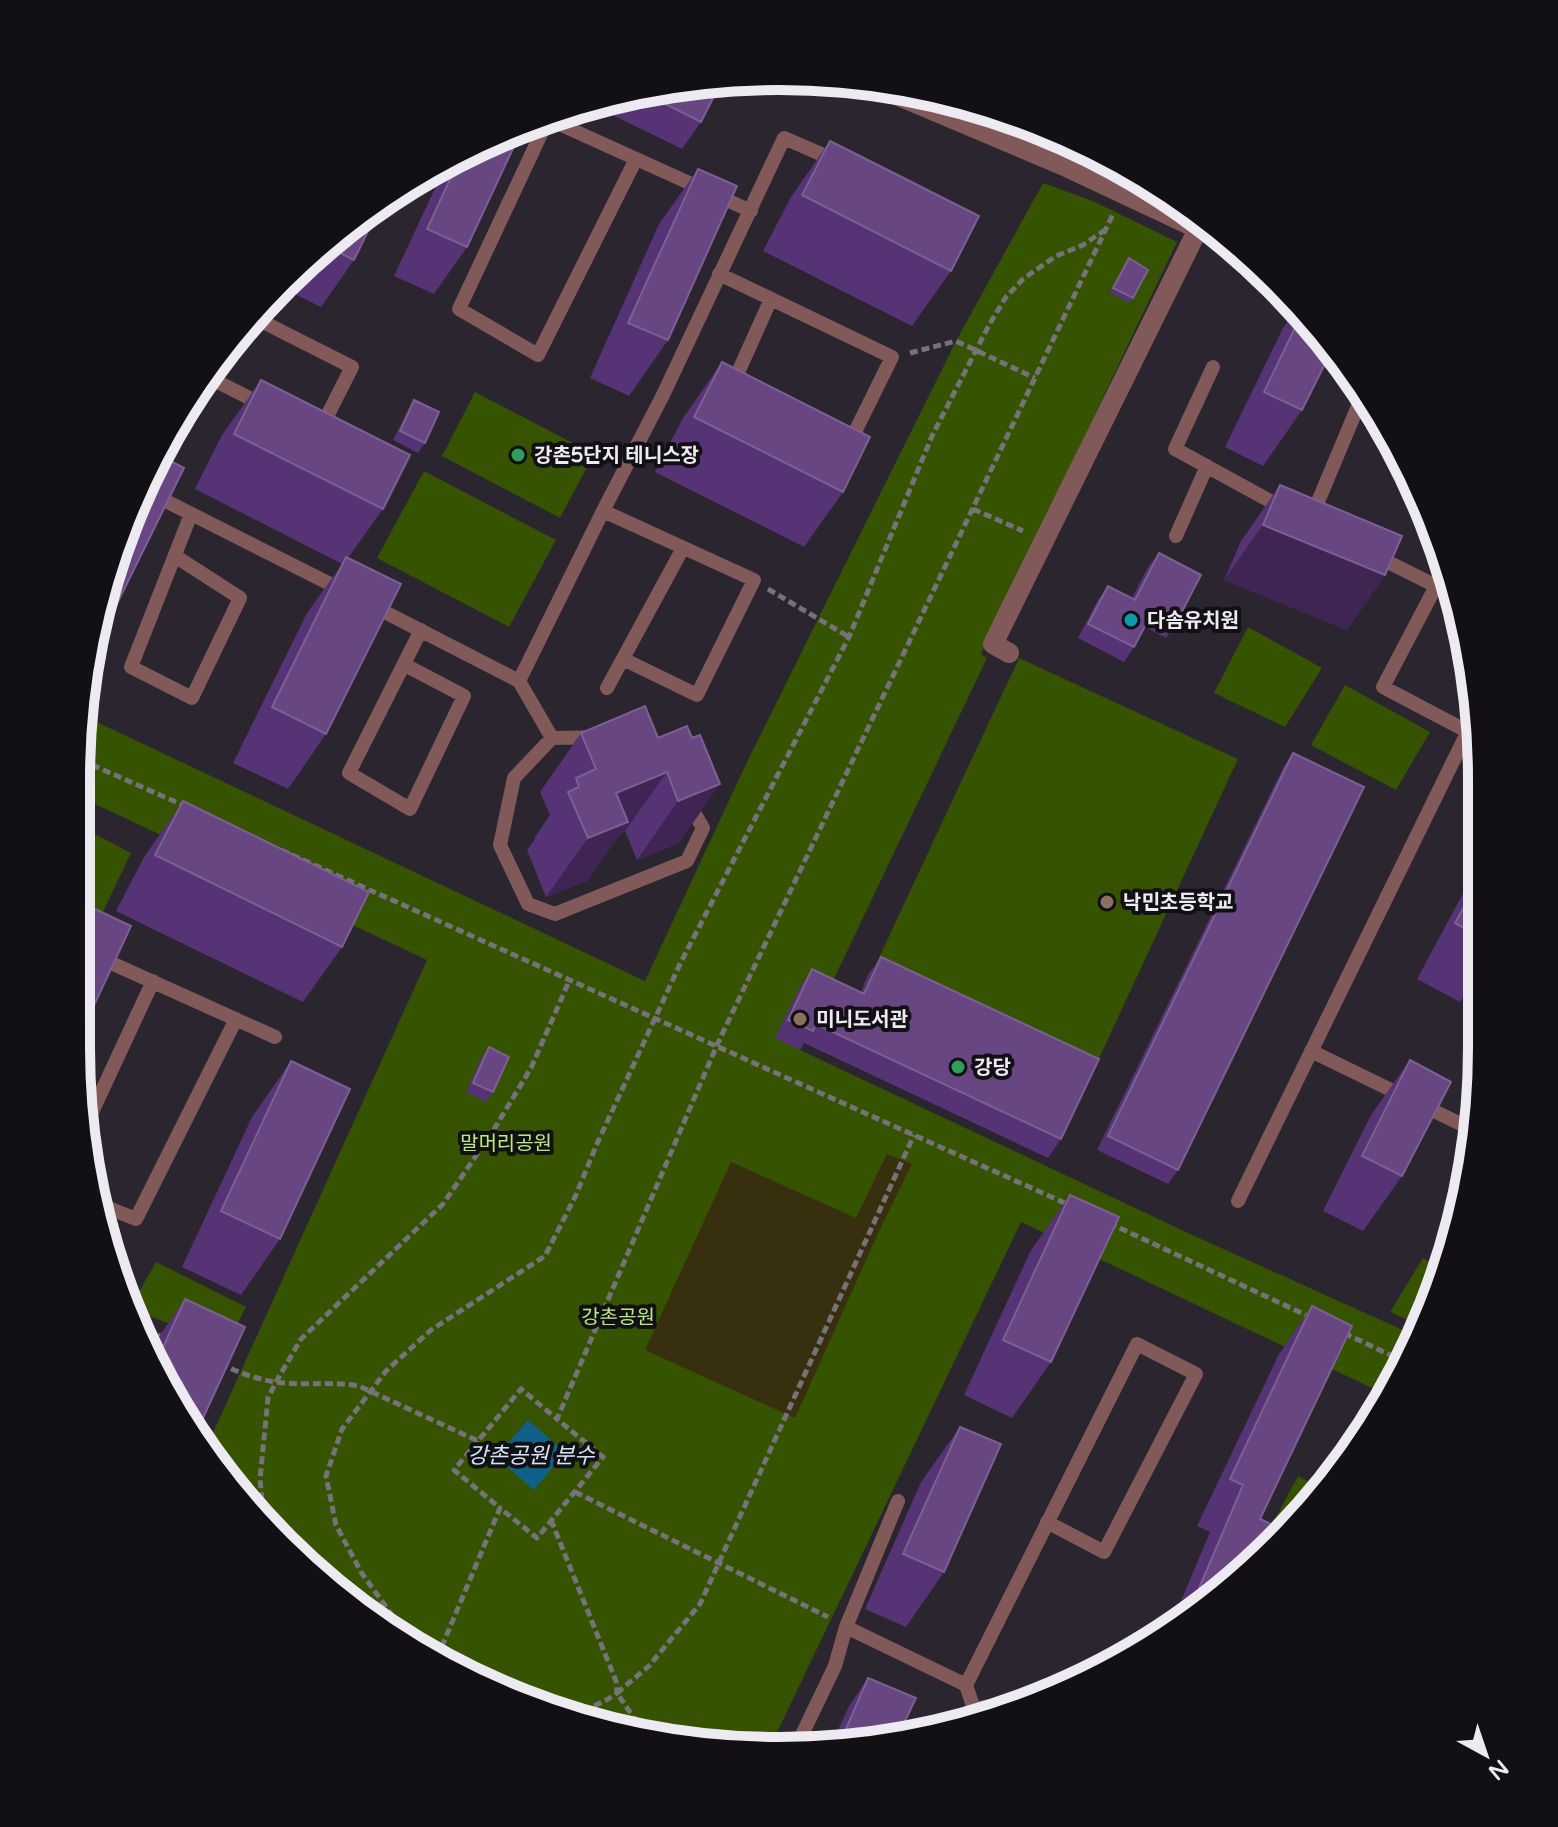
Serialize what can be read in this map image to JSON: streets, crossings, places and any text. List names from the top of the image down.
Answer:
{
  "water": ["강촌공원 분수"],
  "parks": ["말머리공원", "강촌공원"],
  "places": [
    "강촌5단지 테니스장",
    "다솜유치원",
    "낙민초등학교",
    "미니도서관",
    "강당"
  ],
  "north": "bottom right"
}
